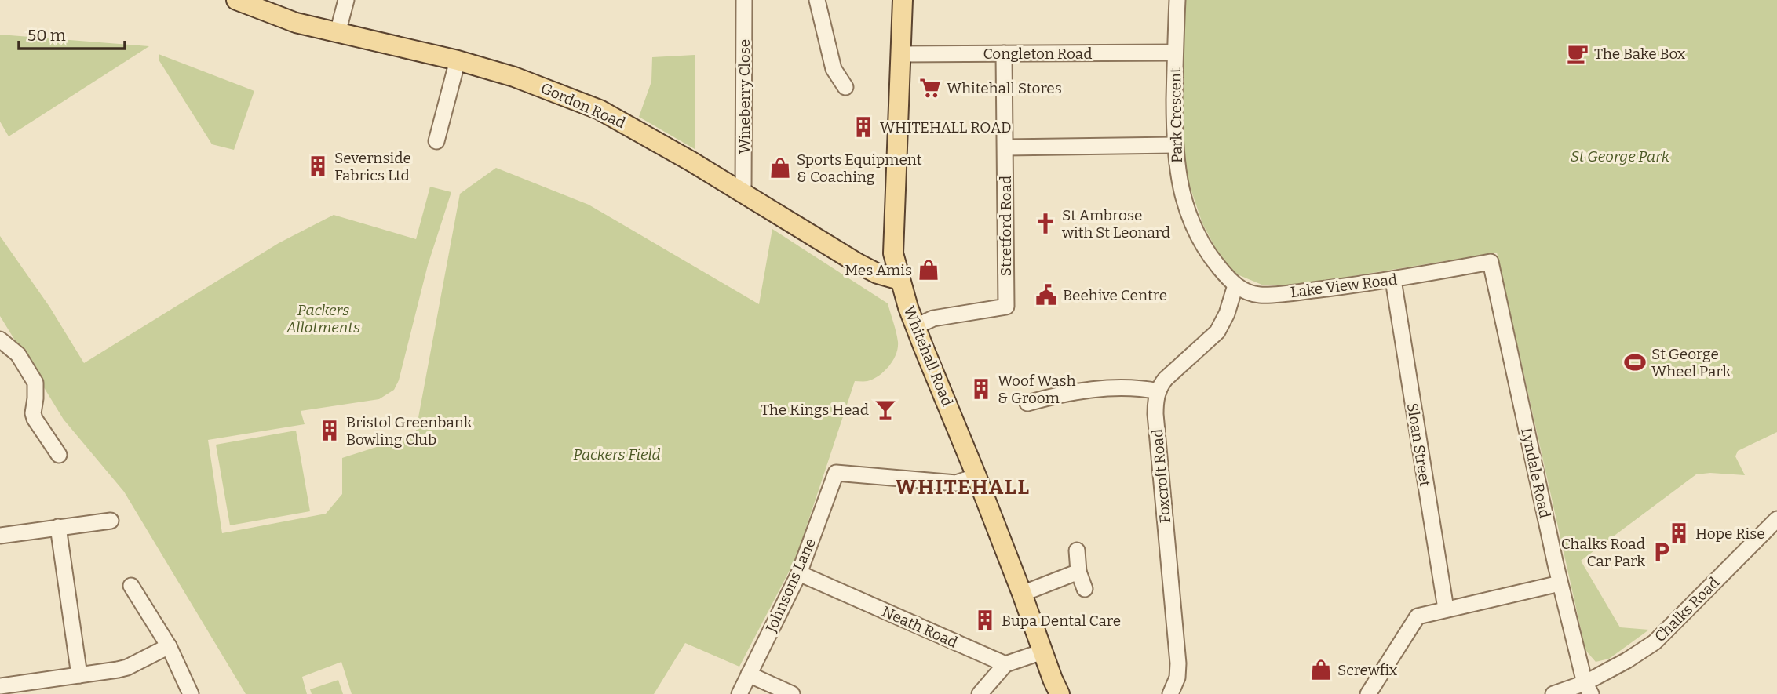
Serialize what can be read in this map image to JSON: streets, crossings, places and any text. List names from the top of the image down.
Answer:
{
  "streets": {
    "main road": ["Gordon Road", "Whitehall Road"],
    "street": [
      "Congleton Road",
      "Wineberry Close",
      "Park Crescent",
      "Stretford Road",
      "Lake View Road",
      "Sloan Street",
      "Lyndale Road",
      "Foxcroft Road",
      "Johnsons Lane",
      "Chalks Road",
      "Neath Road"
    ]
  },
  "crossings": [
    ["Congleton Road", "Park Crescent"],
    ["Congleton Road", "Stretford Road"],
    ["Congleton Road", "Whitehall Road"],
    ["Wineberry Close", "Gordon Road"],
    ["Gordon Road", "Whitehall Road"],
    ["Park Crescent", "Lake View Road"],
    ["Stretford Road", "Whitehall Road"],
    ["Lake View Road", "Sloan Street"],
    ["Lake View Road", "Lyndale Road"],
    ["Whitehall Road", "Johnsons Lane"],
    ["Lyndale Road", "Chalks Road"],
    ["Johnsons Lane", "Neath Road"]
  ],
  "districts": ["WHITEHALL"],
  "parks": ["St George Park", "Packers Allotments", "Packers Field"],
  "places": {
    "cafe": ["The Bake Box"],
    "supermarket": ["Whitehall Stores"],
    "building": [
      "WHITEHALL ROAD",
      "Severnside Fabrics Ltd",
      "Woof Wash & Groom",
      "Bristol Greenbank Bowling Club",
      "Hope Rise",
      "Bupa Dental Care"
    ],
    "shop": ["Sports Equipment & Coaching", "Mes Amis", "Screwfix"],
    "church": ["St Ambrose with St Leonard"],
    "public building": ["Beehive Centre"],
    "sports": ["St George Wheel Park"],
    "bar": ["The Kings Head"],
    "parking": ["Chalks Road Car Park"]
  },
  "scale_bar": "50 m"
}
